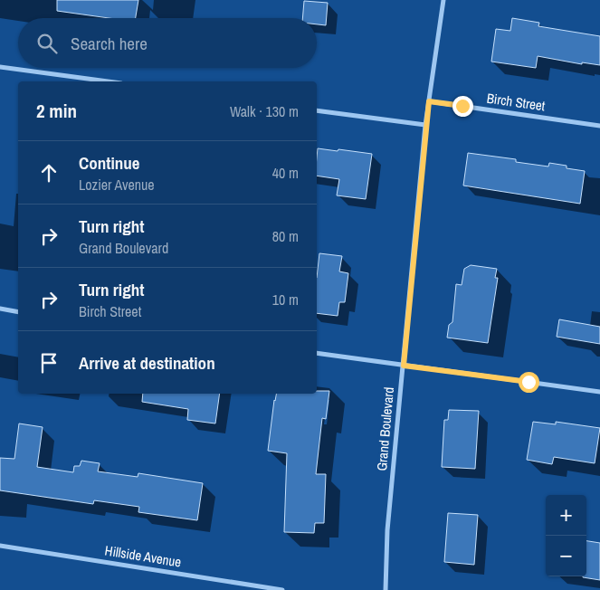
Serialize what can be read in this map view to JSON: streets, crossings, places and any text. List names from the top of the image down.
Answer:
{
  "streets": {
    "street": ["Birch Street", "Grand Boulevard", "Hillside Avenue"]
  },
  "crossings": [
    ["Birch Street", "Grand Boulevard"]
  ],
  "page": {
    "search": "Search here",
    "heading": ["2 min", "Walk · 130 m"],
    "list": [
      ["Continue", "Lozier Avenue", "40 m"],
      ["Turn right", "Grand Boulevard", "80 m"],
      ["Turn right", "Birch Street", "10 m"],
      "Arrive at destination"
    ],
    "map_buttons": ["+", "−"]
  }
}
